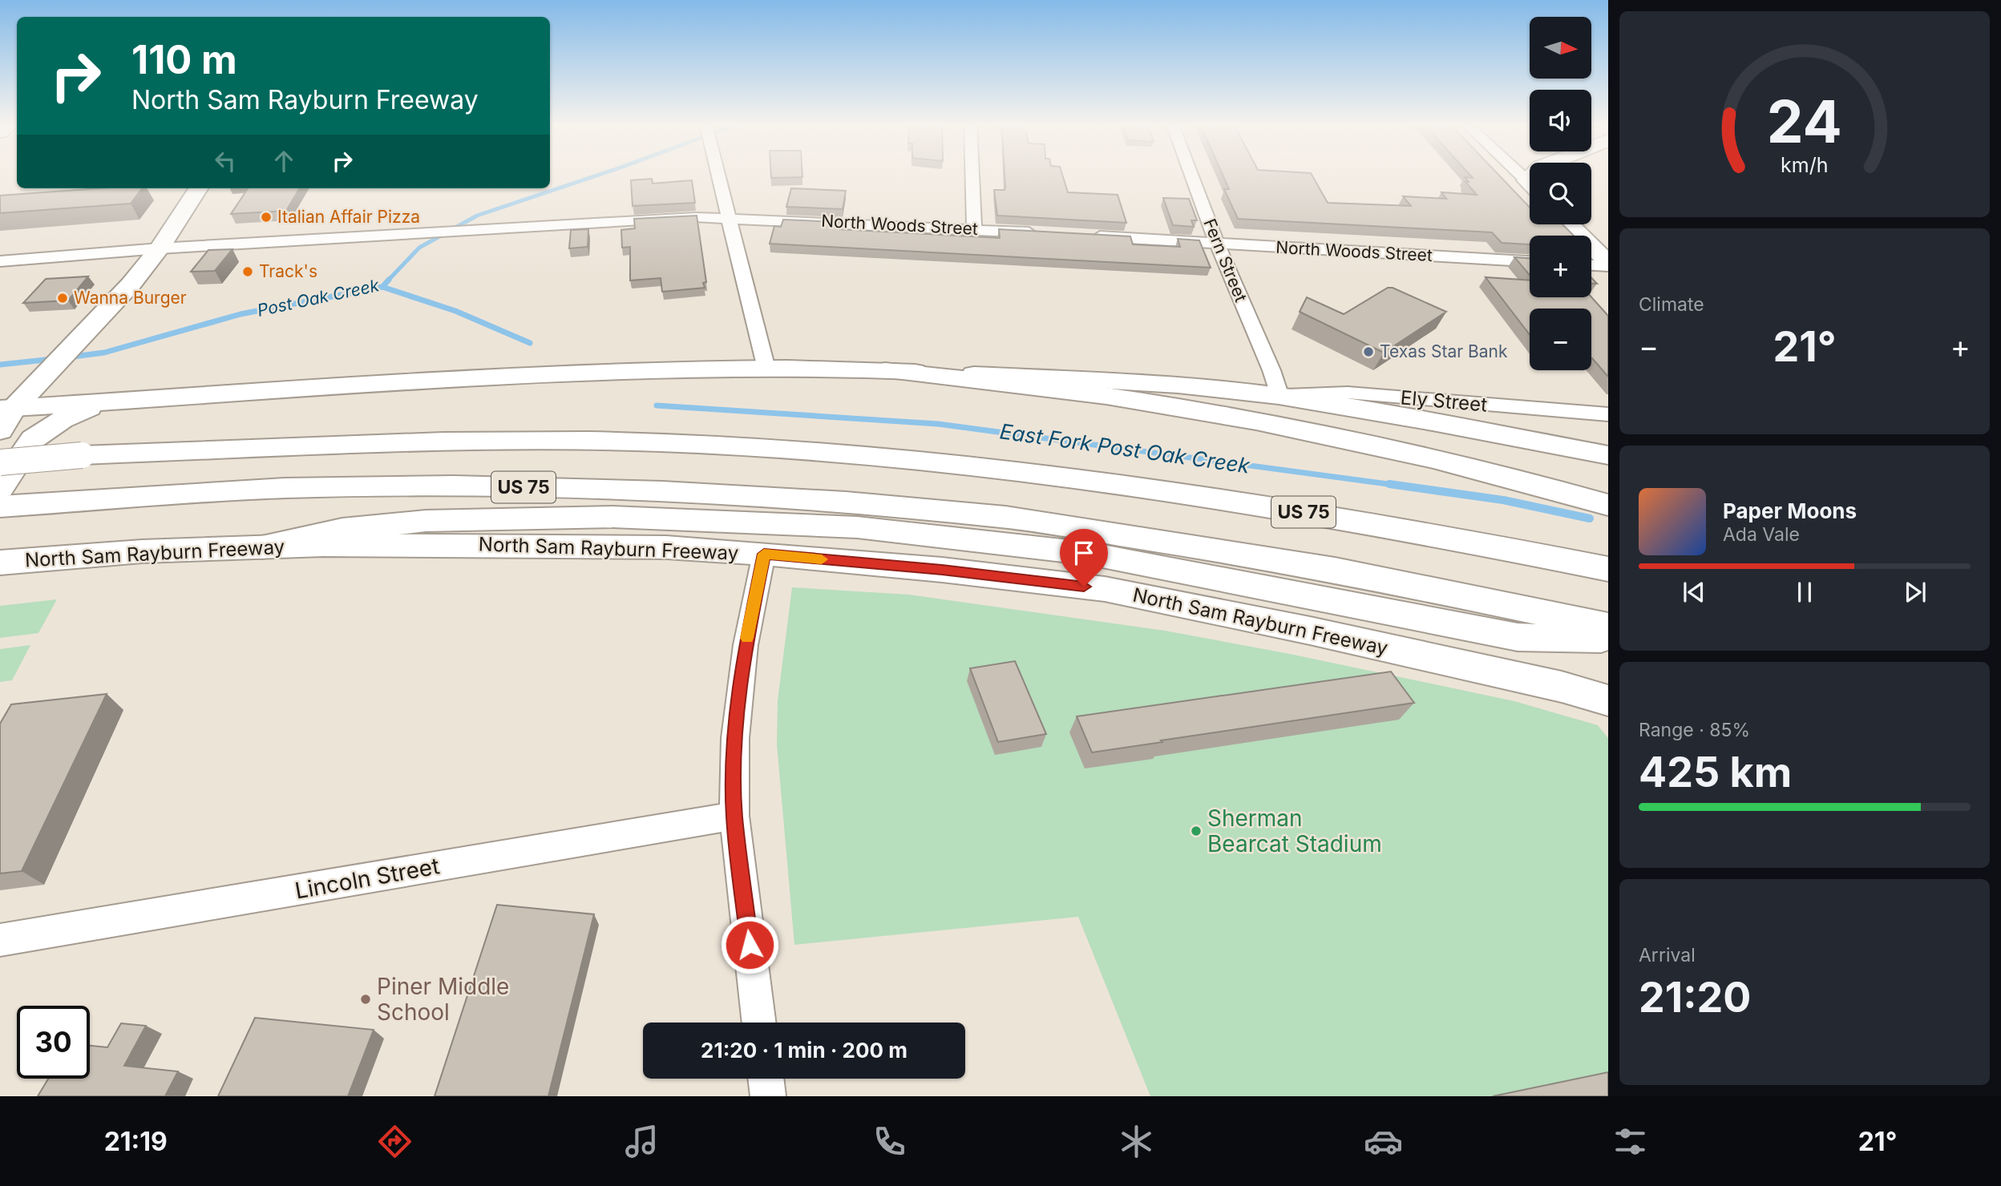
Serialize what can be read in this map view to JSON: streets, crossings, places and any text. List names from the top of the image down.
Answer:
{
  "streets": {
    "main road": ["US 75", "North Sam Rayburn Freeway"],
    "street": [
      "North Woods Street",
      "Fern Street",
      "Ely Street",
      "Lincoln Street"
    ]
  },
  "crossings": [
    ["North Woods Street", "Fern Street"],
    ["Fern Street", "Ely Street"]
  ],
  "water": ["Post Oak Creek", "East Fork Post Oak Creek"],
  "places": [
    "Italian Affair Pizza",
    "Track's",
    "Wanna Burger",
    "Texas Star Bank",
    "Sherman Bearcat Stadium",
    "Piner Middle School"
  ],
  "north": "right",
  "page": {
    "map_buttons": ["+", "−"],
    "turn": ["110 m", "North Sam Rayburn Freeway"],
    "tile": [
      "Climate",
      ["Range · 85%", "425 km"],
      ["Arrival", "21:20"]
    ],
    "heat": ["−", "21°", "+"],
    "song": ["Paper Moons", "Ada Vale"],
    "limit": "30",
    "trip": "21:20 · 1 min · 200 m",
    "tabs": ["21:19", "21°"],
    "gauge": ["24", "km/h"]
  }
}
